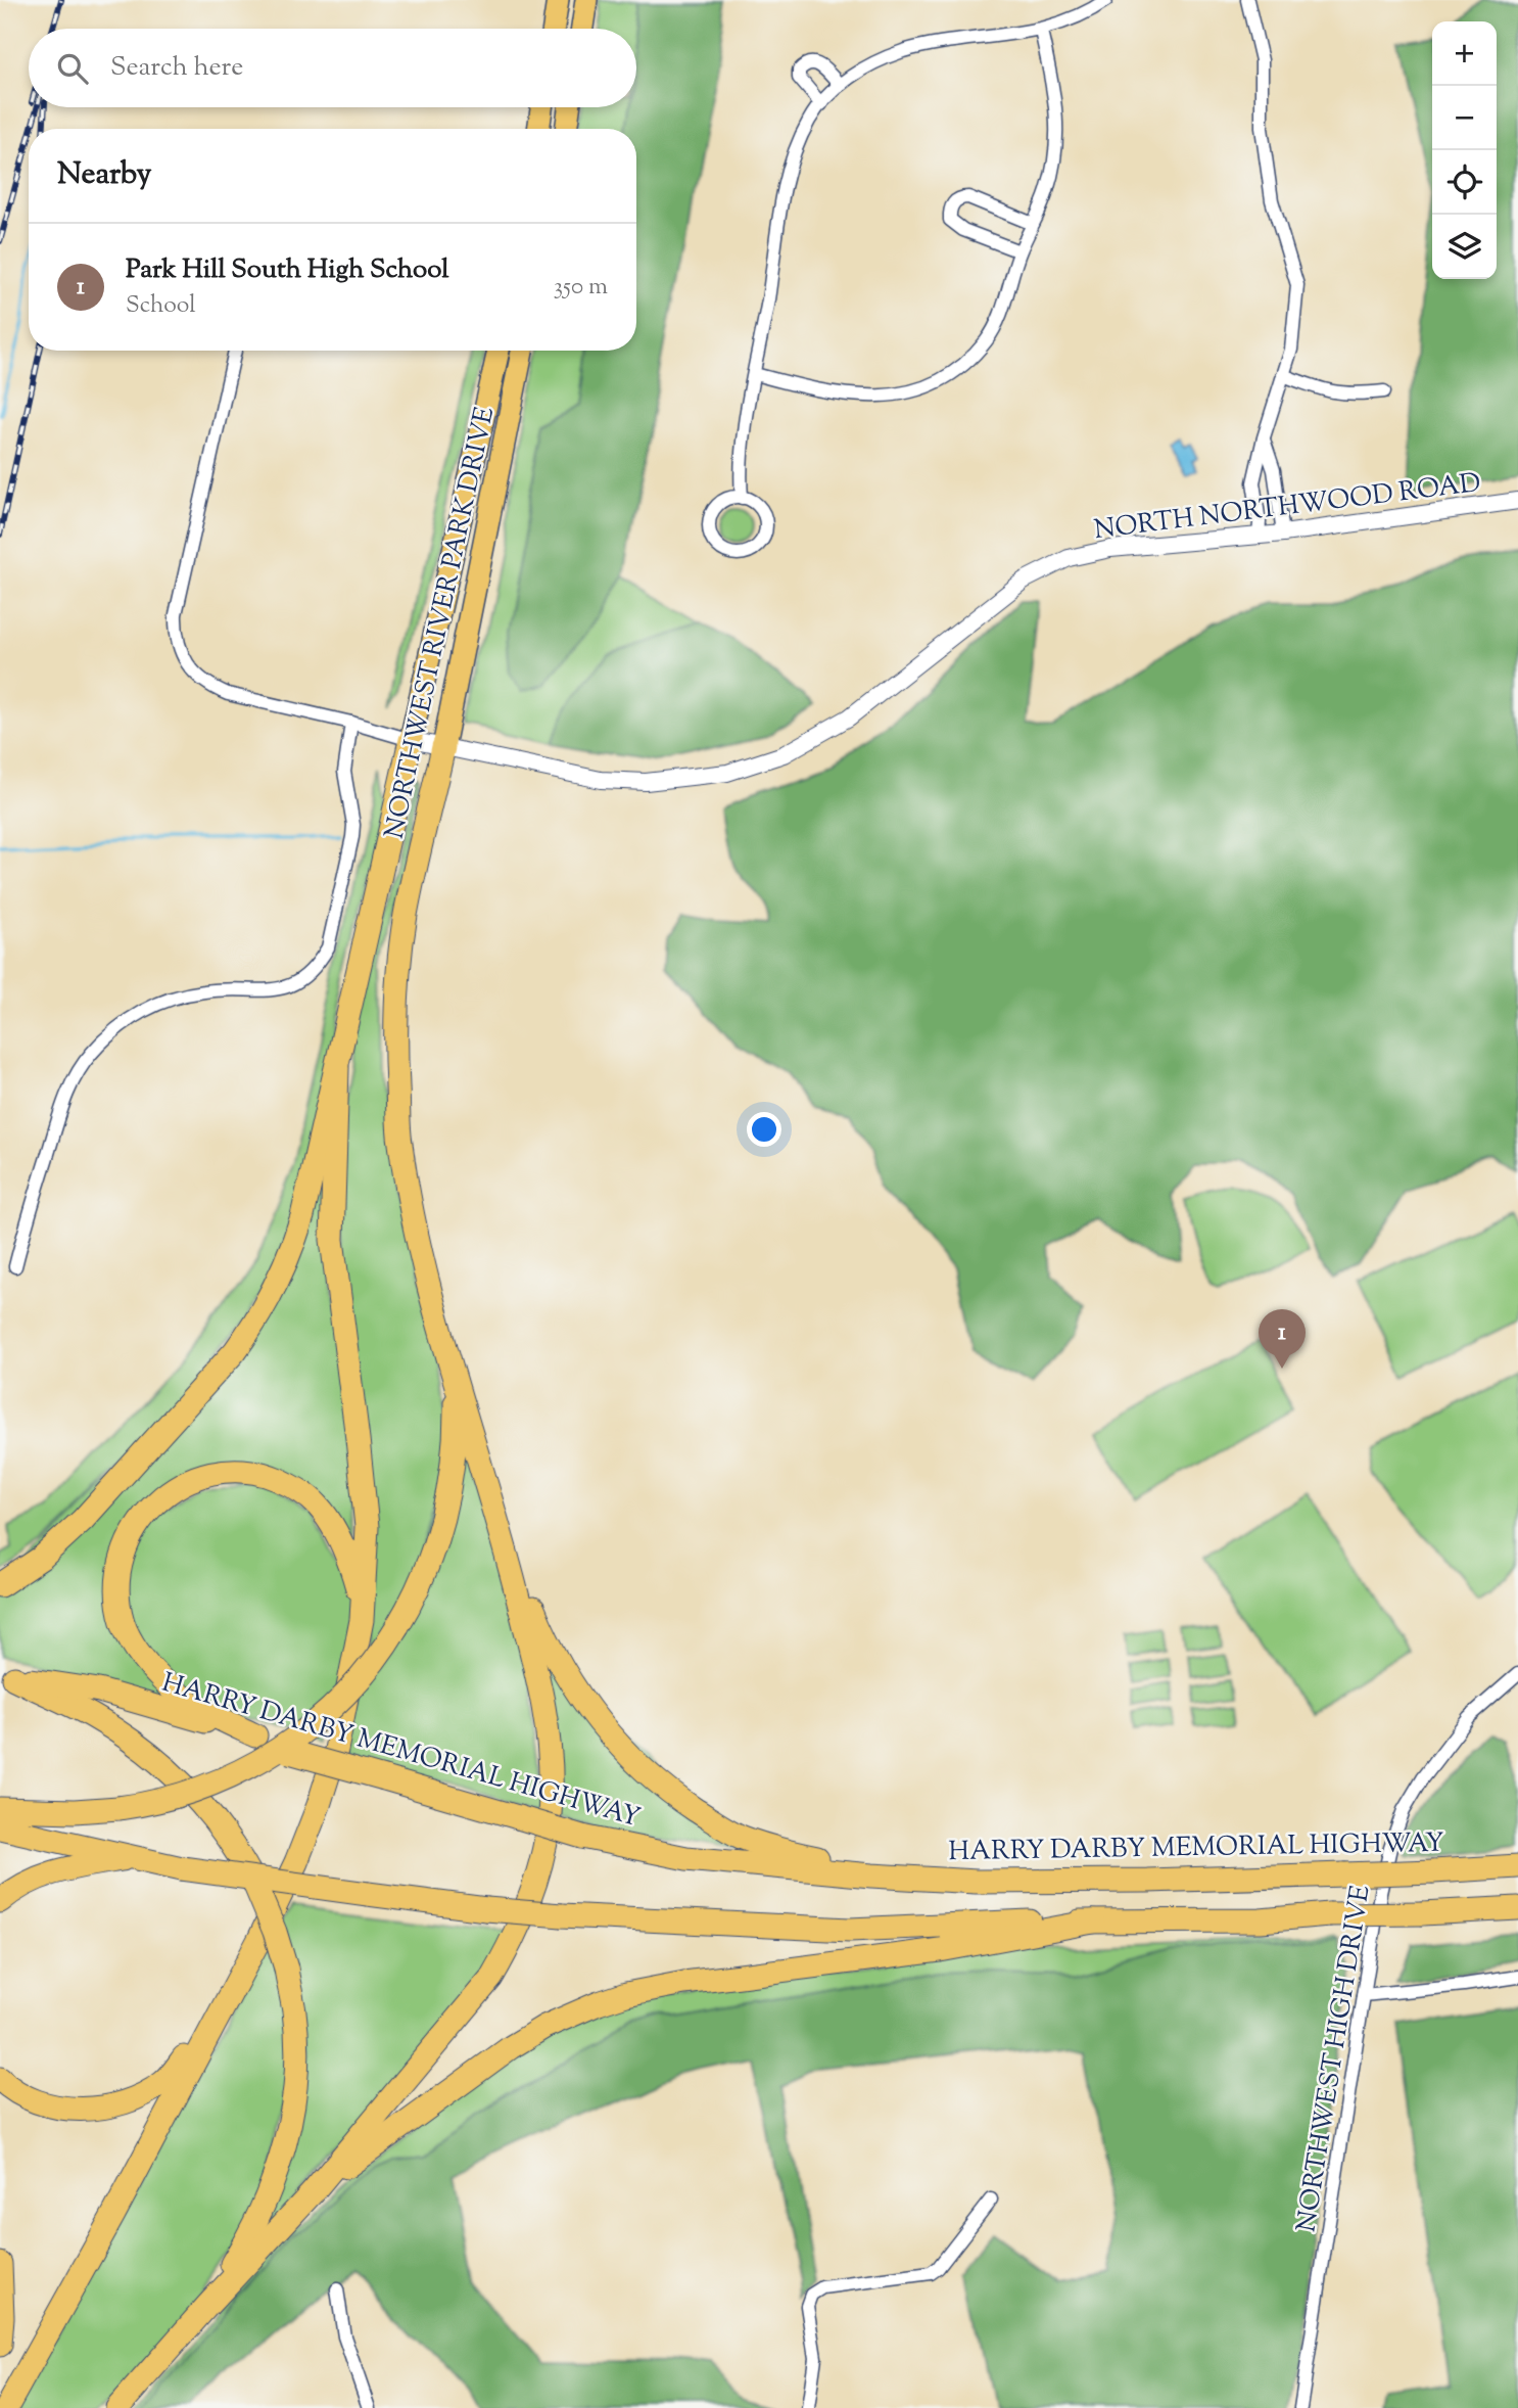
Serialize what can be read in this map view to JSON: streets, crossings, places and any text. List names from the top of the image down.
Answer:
{
  "streets": {
    "highway": ["NORTHWEST RIVER PARK DRIVE", "HARRY DARBY MEMORIAL HIGHWAY"],
    "street": ["NORTH NORTHWOOD ROAD", "NORTHWEST HIGH DRIVE"]
  },
  "crossings": [
    ["NORTH NORTHWOOD ROAD", "NORTHWEST RIVER PARK DRIVE"]
  ],
  "page": {
    "map_buttons": ["+", "−"],
    "search": "Search here",
    "heading": "Nearby",
    "list": [
      {
        "mark": "1",
        "name": "Park Hill South High School",
        "note": "School",
        "value": "350 m"
      }
    ],
    "pins": "1"
  }
}
